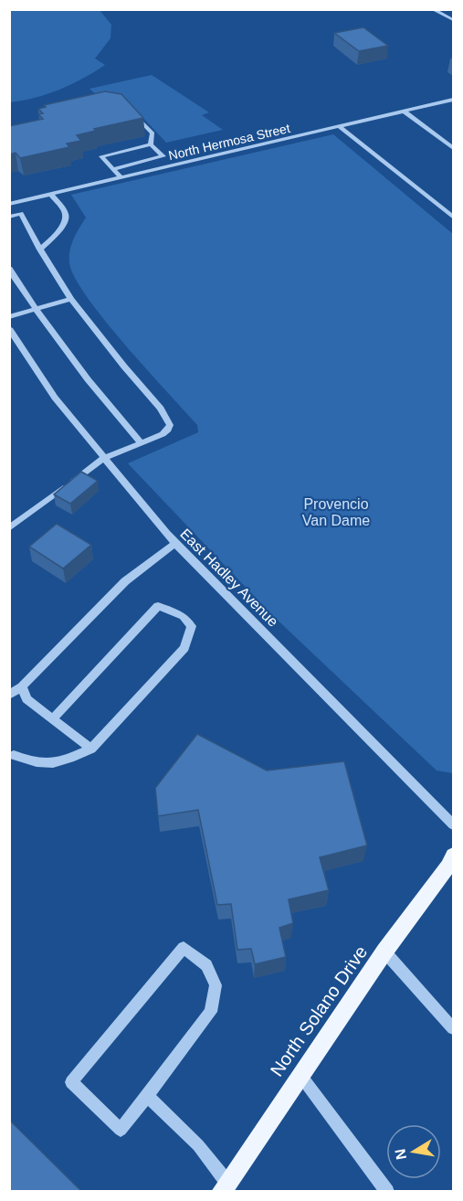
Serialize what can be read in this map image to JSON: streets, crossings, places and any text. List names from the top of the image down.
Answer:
{
  "streets": {
    "main road": ["North Solano Drive"],
    "street": ["North Hermosa Street", "East Hadley Avenue"]
  },
  "parks": ["Provencio Van Dame"],
  "north": "left"
}
